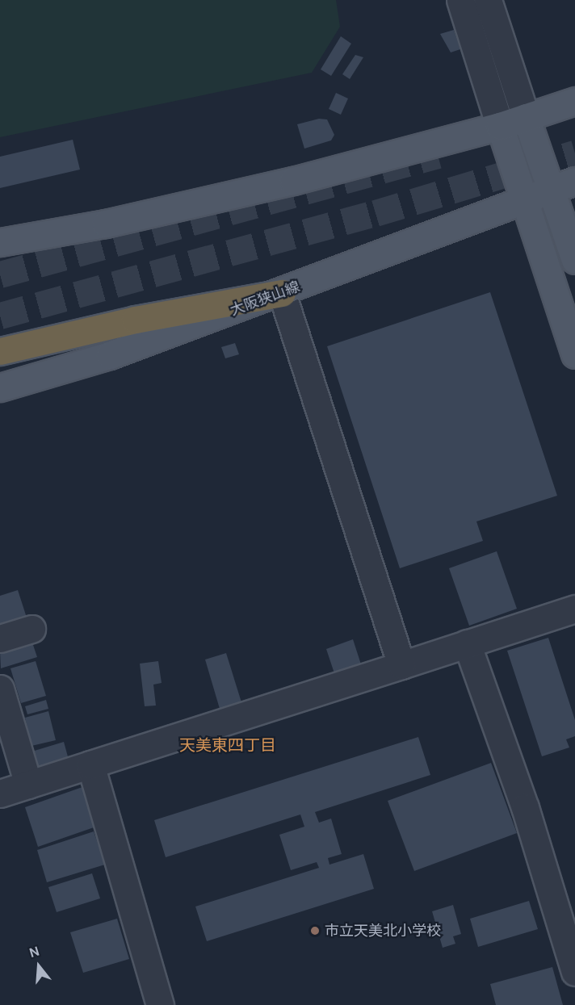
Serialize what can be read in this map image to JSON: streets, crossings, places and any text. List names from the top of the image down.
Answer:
{
  "streets": {
    "main road": ["大阪狭山線"]
  },
  "districts": ["天美東四丁目"],
  "places": ["市立天美北小学校"],
  "north": "top"
}
